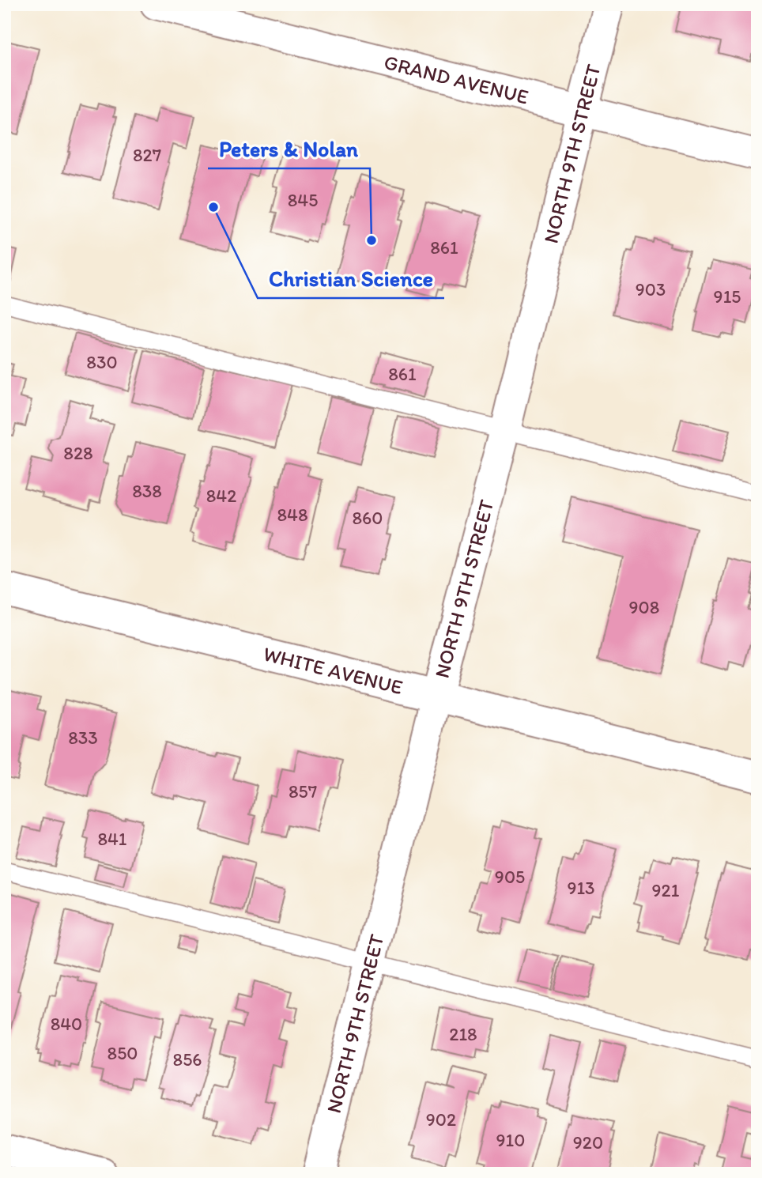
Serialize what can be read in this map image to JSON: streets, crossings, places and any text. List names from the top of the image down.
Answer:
{
  "streets": {
    "street": ["GRAND AVENUE", "NORTH 9TH STREET", "WHITE AVENUE"]
  },
  "crossings": [
    ["GRAND AVENUE", "NORTH 9TH STREET"],
    ["NORTH 9TH STREET", "WHITE AVENUE"]
  ],
  "places": ["Christian Science", "Peters & Nolan"],
  "house_numbers": [
    "827",
    "845",
    "861",
    "903",
    "915",
    "830",
    "861",
    "828",
    "838",
    "842",
    "848",
    "860",
    "908",
    "833",
    "857",
    "841",
    "905",
    "913",
    "921",
    "840",
    "218",
    "850",
    "856",
    "902",
    "910",
    "920"
  ]
}
